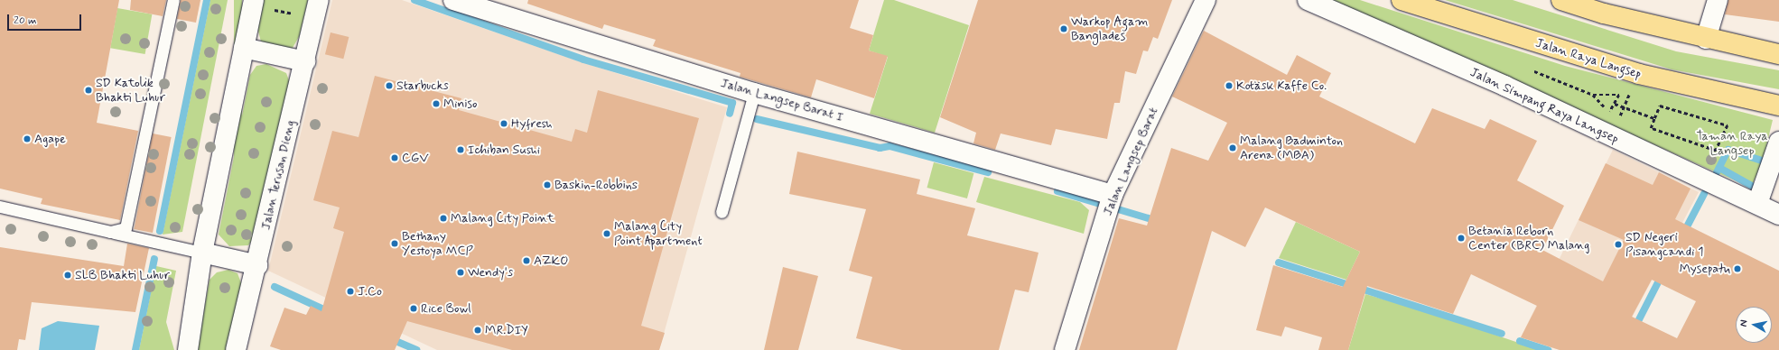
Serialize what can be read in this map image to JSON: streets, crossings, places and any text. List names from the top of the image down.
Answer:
{
  "streets": {
    "main road": ["Jalan Raya Langsep"],
    "street": [
      "Jalan Langsep Barat I",
      "Jalan Simpang Raya Langsep",
      "Jalan Langsep Barat",
      "Jalan Terusan Dieng"
    ]
  },
  "crossings": [
    ["Jalan Langsep Barat I", "Jalan Langsep Barat"]
  ],
  "parks": ["Taman Raya Langsep"],
  "places": [
    "Warkop Agam Banglades",
    "Starbucks",
    "Kotäsk Kaffe Co.",
    "SD Katolik Bhakti Luhur",
    "Miniso",
    "Hyfresh",
    "Agape",
    "Malang Badminton Arena (MBA)",
    "Ichiban Sushi",
    "CGV",
    "Baskin-Robbins",
    "Malang City Point",
    "Malang City Point Apartment",
    "Betania Reborn Center (BRC) Malang",
    "Bethany Yestoya MCP",
    "SD Negeri Pisangcandi 1",
    "AZKO",
    "Mysepatu",
    "Wendy's",
    "SLB Bhakti Luhur",
    "J.Co",
    "Rice Bowl",
    "MR.DIY"
  ],
  "scale_bar": "20 m",
  "north": "left"
}
